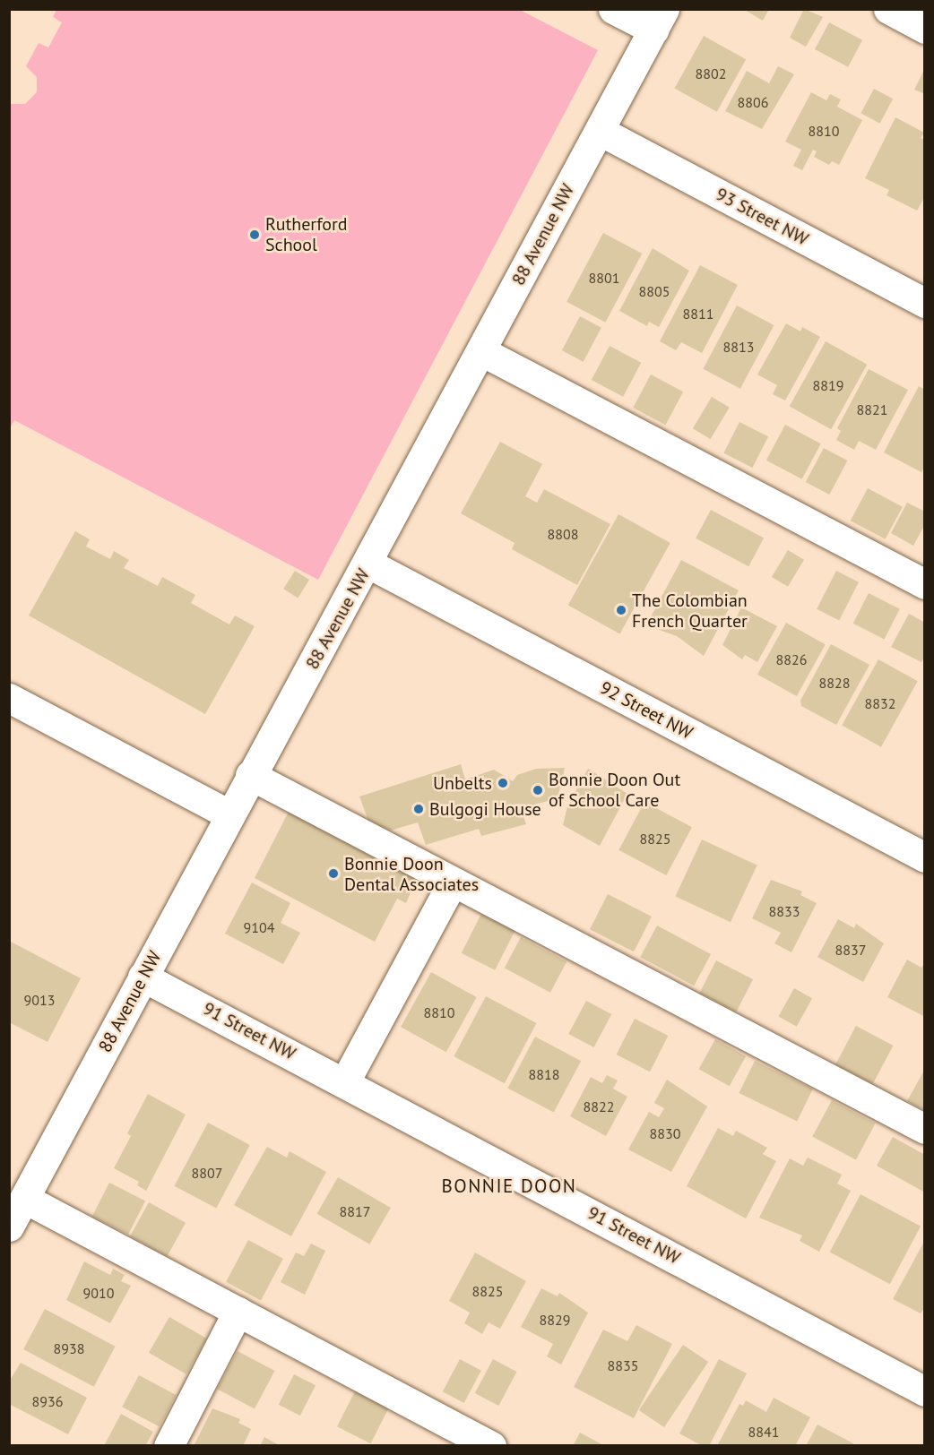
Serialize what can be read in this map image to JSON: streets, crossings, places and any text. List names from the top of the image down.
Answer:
{
  "streets": {
    "street": [
      "93 Street NW",
      "88 Avenue NW",
      "92 Street NW",
      "91 Street NW"
    ]
  },
  "crossings": [
    ["93 Street NW", "88 Avenue NW"],
    ["88 Avenue NW", "92 Street NW"],
    ["88 Avenue NW", "91 Street NW"]
  ],
  "districts": ["BONNIE DOON"],
  "places": [
    "Rutherford School",
    "The Colombian French Quarter",
    "Unbelts",
    "Bonnie Doon Out of School Care",
    "Bulgogi House",
    "Bonnie Doon Dental Associates"
  ],
  "house_numbers": [
    "8802",
    "8806",
    "8810",
    "8801",
    "8805",
    "8811",
    "8813",
    "8819",
    "8821",
    "8808",
    "8826",
    "8828",
    "8832",
    "8825",
    "8833",
    "9104",
    "8837",
    "9013",
    "8810",
    "8818",
    "8822",
    "8830",
    "8807",
    "8817",
    "8825",
    "9010",
    "8829",
    "8938",
    "8835",
    "8936",
    "8841"
  ]
}
